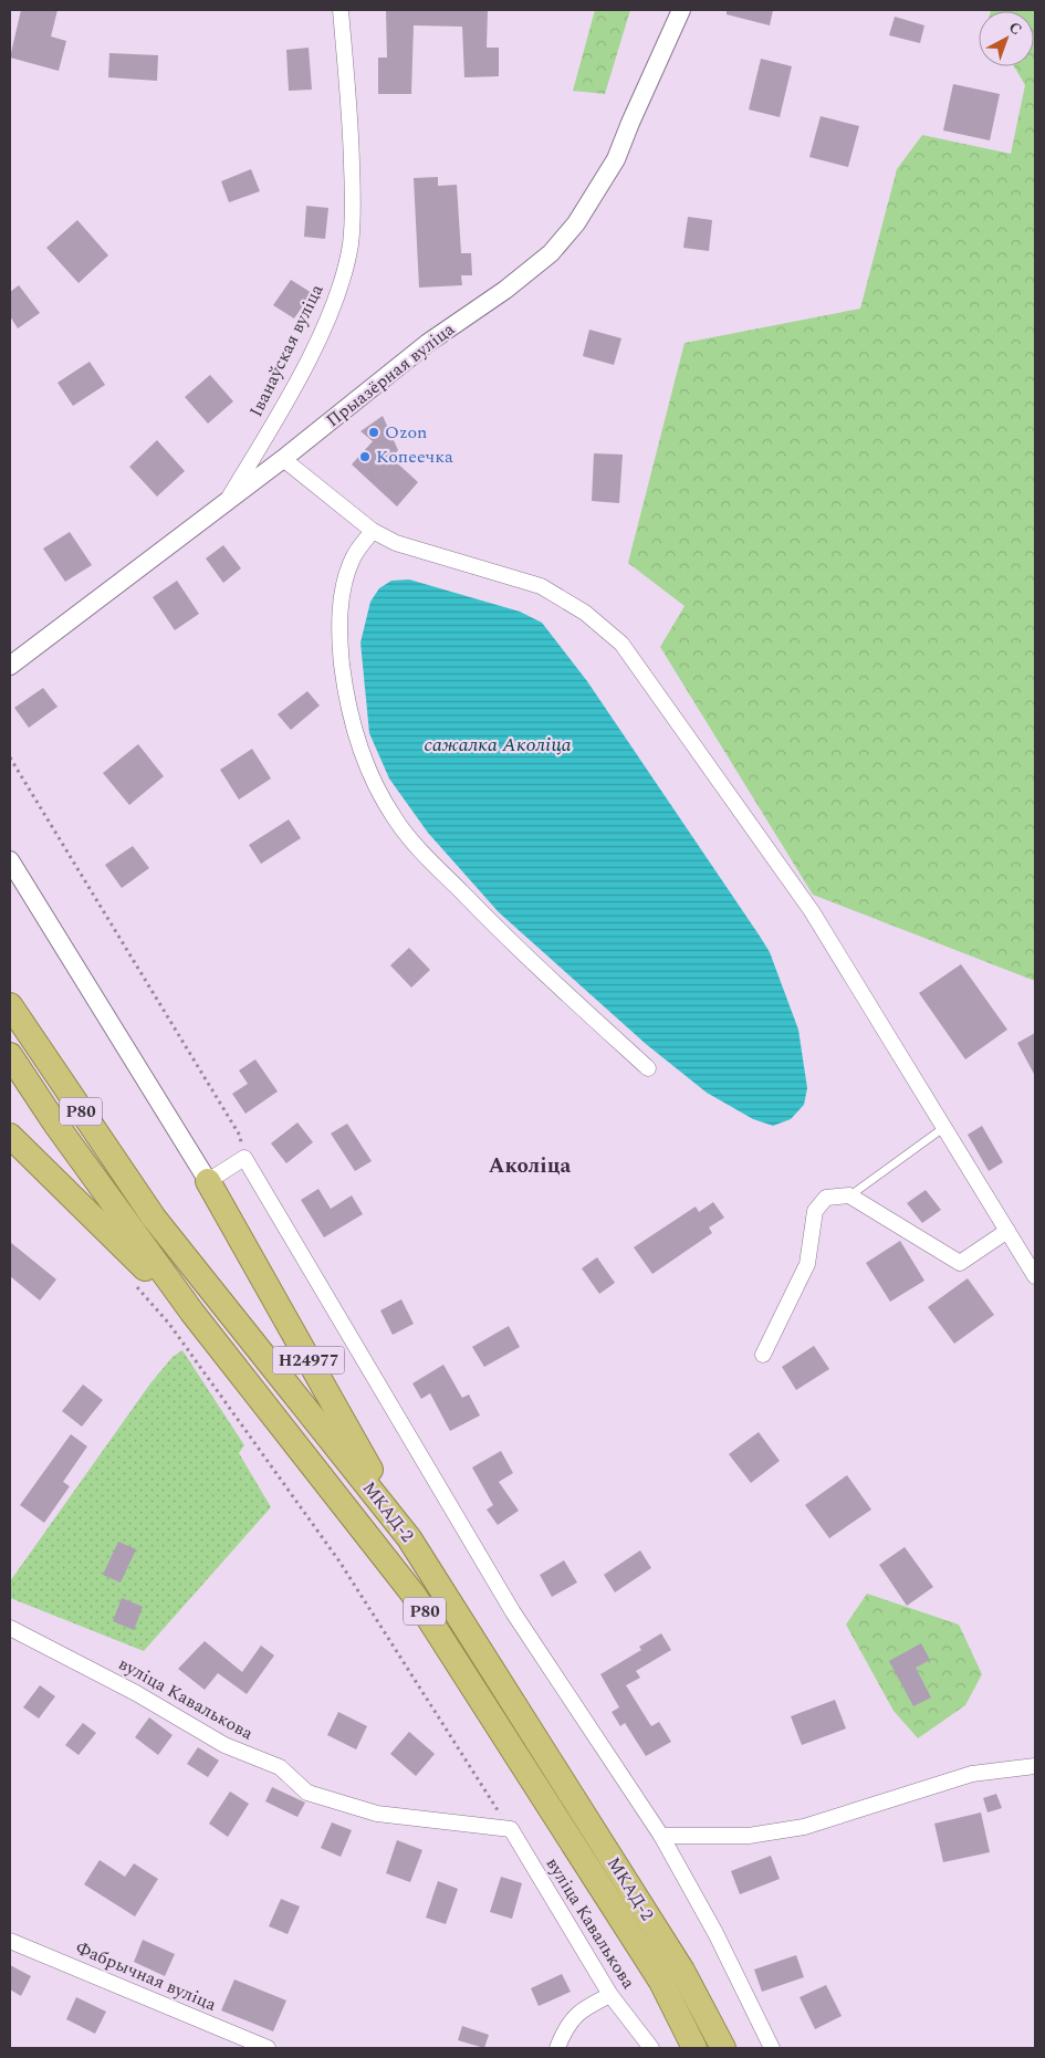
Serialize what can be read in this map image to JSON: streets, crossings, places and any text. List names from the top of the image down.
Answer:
{
  "streets": {
    "highway": ["Р80", "Н24977", "МКАД-2"],
    "street": [
      "Іванаўская вуліца",
      "Прыазёрная вуліца",
      "вуліца Кавалькова",
      "Фабрычная вуліца"
    ]
  },
  "crossings": [
    ["Іванаўская вуліца", "Прыазёрная вуліца"],
    ["Н24977", "МКАД-2"]
  ],
  "districts": ["Аколіца"],
  "water": ["сажалка Аколіца"],
  "places": ["Ozon", "Копеечка"],
  "north": "top right"
}
